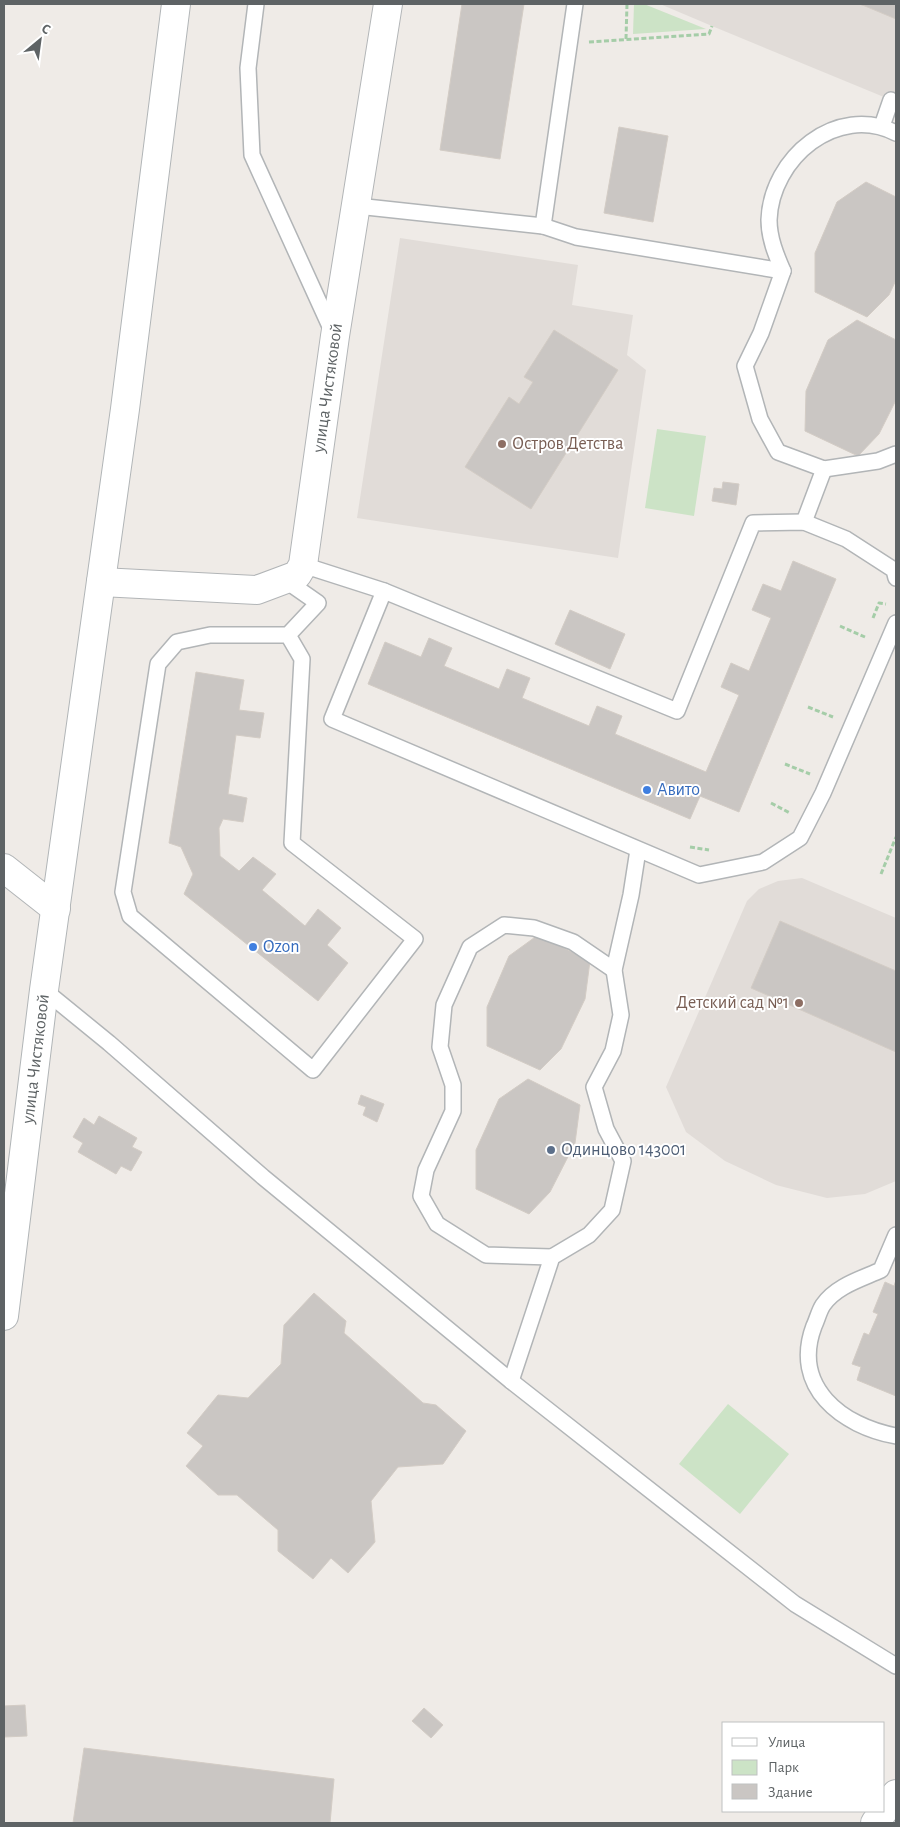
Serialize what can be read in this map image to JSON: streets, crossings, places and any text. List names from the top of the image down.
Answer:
{
  "streets": {
    "street": ["улица Чистяковой"]
  },
  "places": [
    "Остров Детства",
    "Авито",
    "Ozon",
    "Детский сад №1",
    "Одинцово 143001"
  ],
  "legend": ["Улица", "Парк", "Здание"],
  "north": "top right"
}
